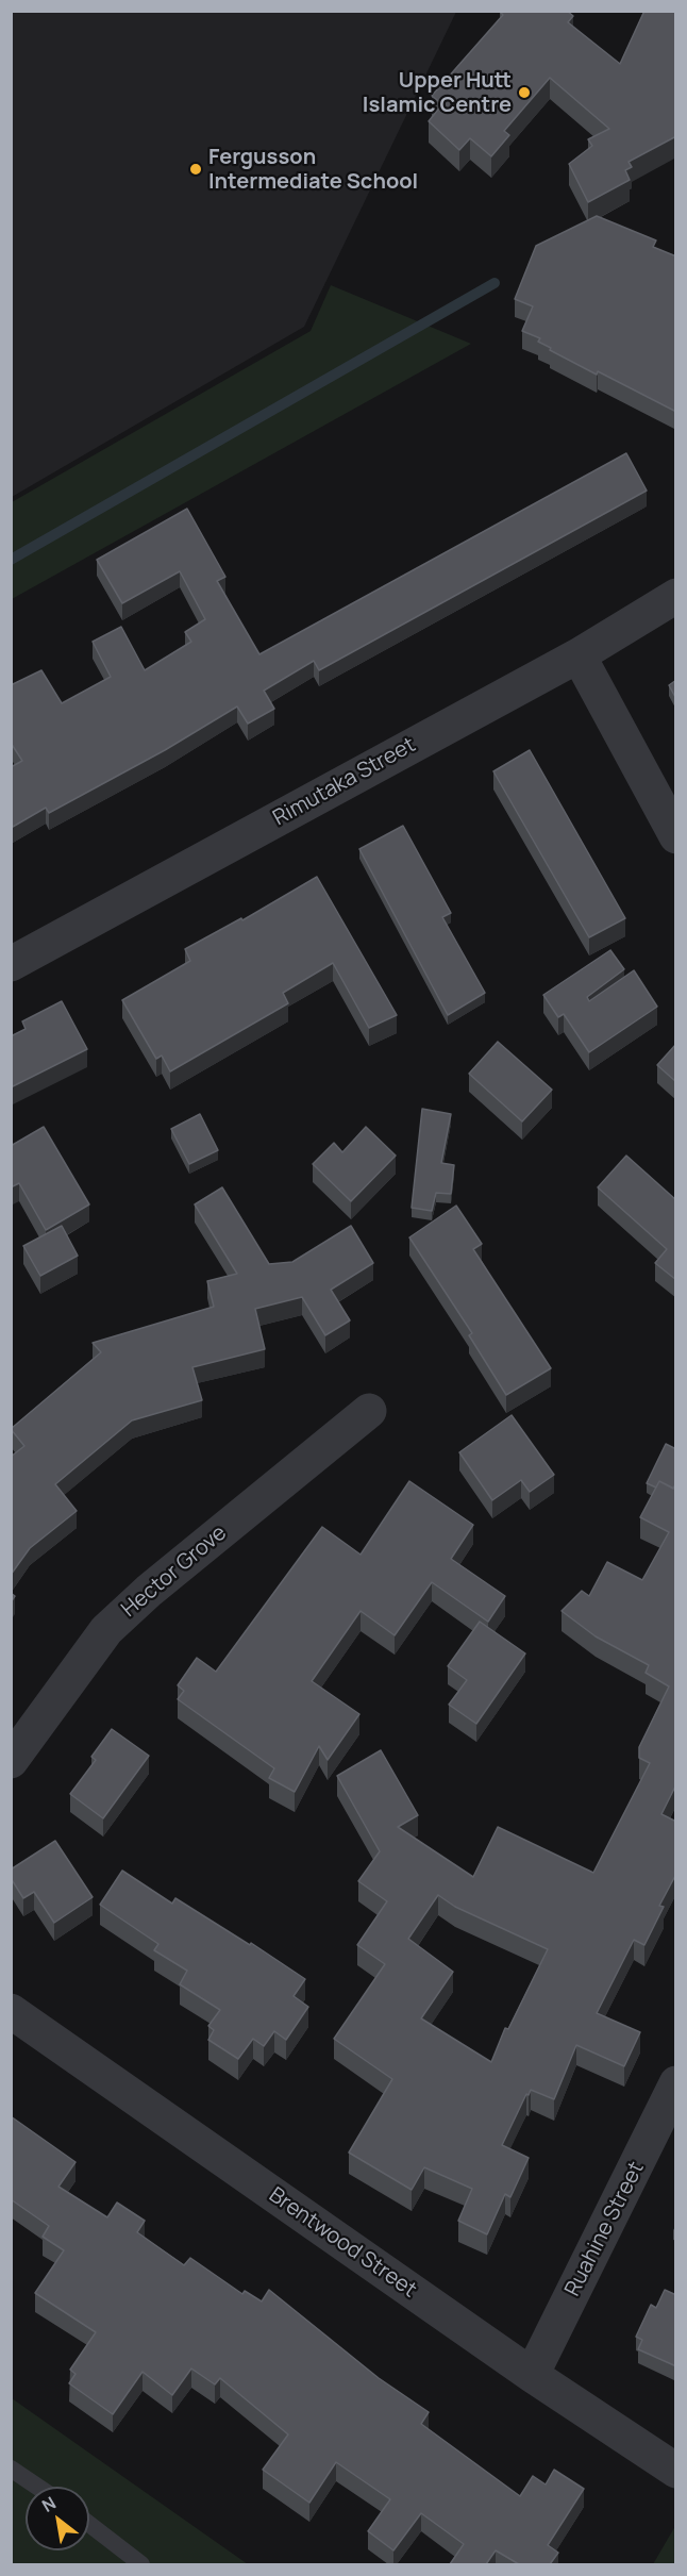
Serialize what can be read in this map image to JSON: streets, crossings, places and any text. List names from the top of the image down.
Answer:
{
  "streets": {
    "street": [
      "Rimutaka Street",
      "Hector Grove",
      "Ruahine Street",
      "Brentwood Street"
    ]
  },
  "crossings": [
    ["Ruahine Street", "Brentwood Street"]
  ],
  "places": ["Upper Hutt Islamic Centre", "Fergusson Intermediate School"],
  "north": "top left"
}
